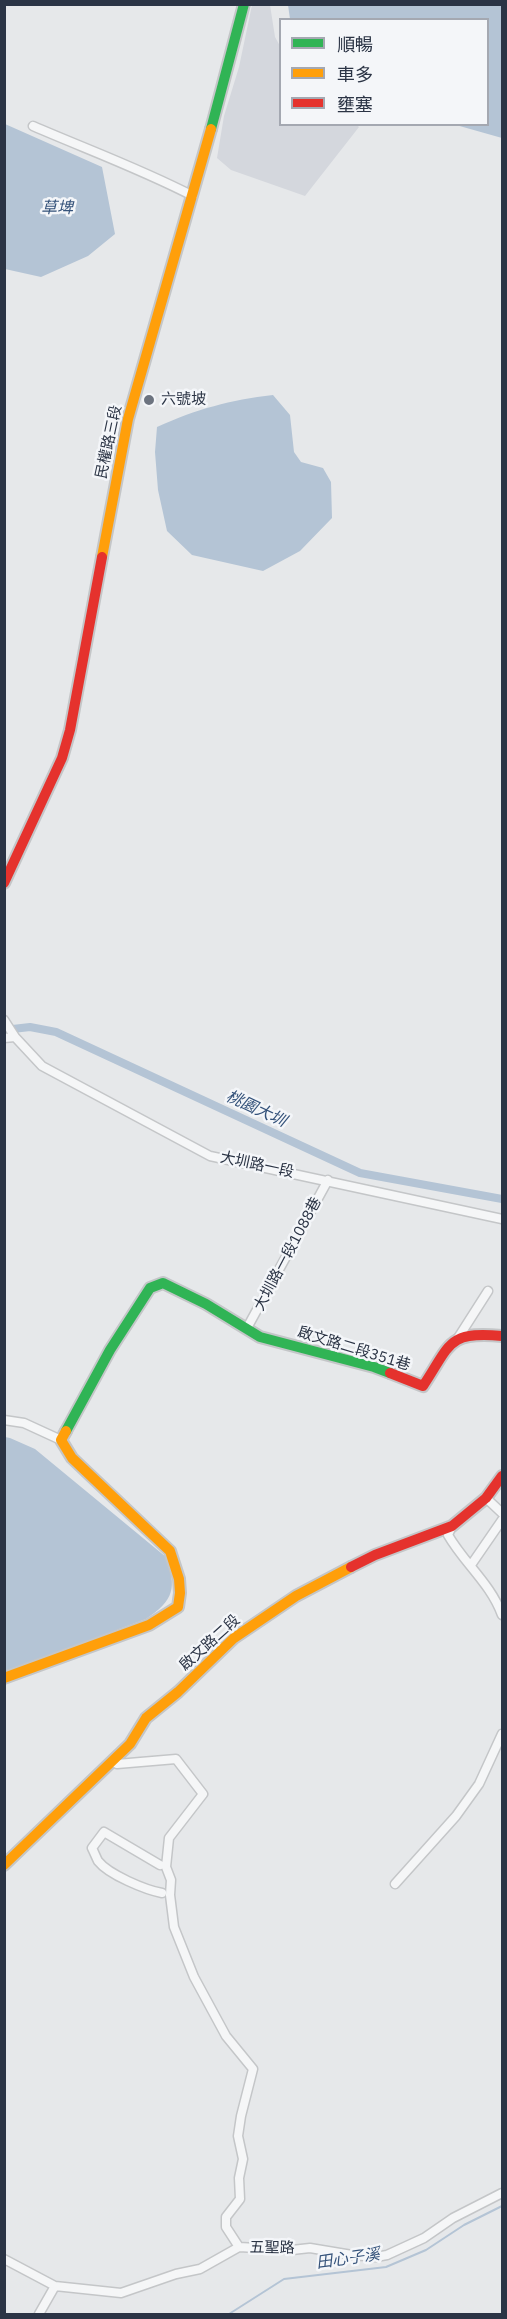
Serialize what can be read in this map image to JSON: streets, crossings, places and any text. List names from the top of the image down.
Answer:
{
  "streets": {
    "street": [
      "民權路三段",
      "大圳路一段",
      "大圳路一段1088巷",
      "啟文路二段351巷",
      "啟文路二段",
      "五聖路"
    ]
  },
  "crossings": [
    ["大圳路一段", "大圳路一段1088巷"],
    ["大圳路一段1088巷", "啟文路二段351巷"]
  ],
  "water": ["草埤", "桃園大圳", "田心子溪"],
  "places": ["六號坡"],
  "legend": ["順暢", "車多", "壅塞"]
}
